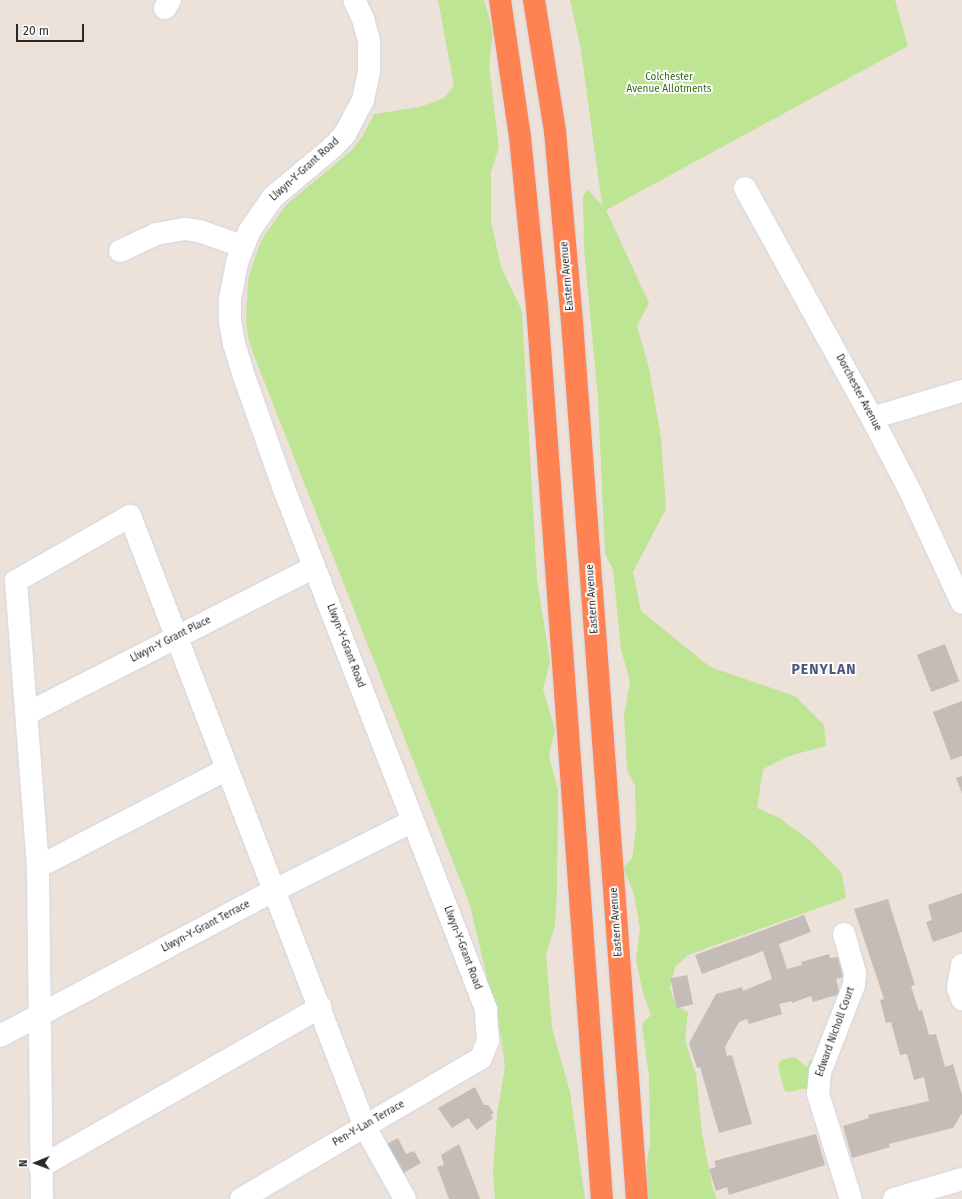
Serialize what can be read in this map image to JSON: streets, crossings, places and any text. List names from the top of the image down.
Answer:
{
  "streets": {
    "highway": ["Eastern Avenue"],
    "street": [
      "Llwyn-Y-Grant Road",
      "Dorchester Avenue",
      "Llwyn-Y Grant Place",
      "Llwyn-Y-Grant Terrace",
      "Edward Nicholl Court",
      "Pen-Y-Lan Terrace"
    ]
  },
  "crossings": [
    ["Llwyn-Y-Grant Road", "Llwyn-Y Grant Place"],
    ["Llwyn-Y-Grant Road", "Llwyn-Y-Grant Terrace"],
    ["Llwyn-Y-Grant Road", "Pen-Y-Lan Terrace"]
  ],
  "districts": ["PENYLAN"],
  "parks": ["Colchester Avenue Allotments"],
  "scale_bar": "20 m",
  "north": "left"
}
